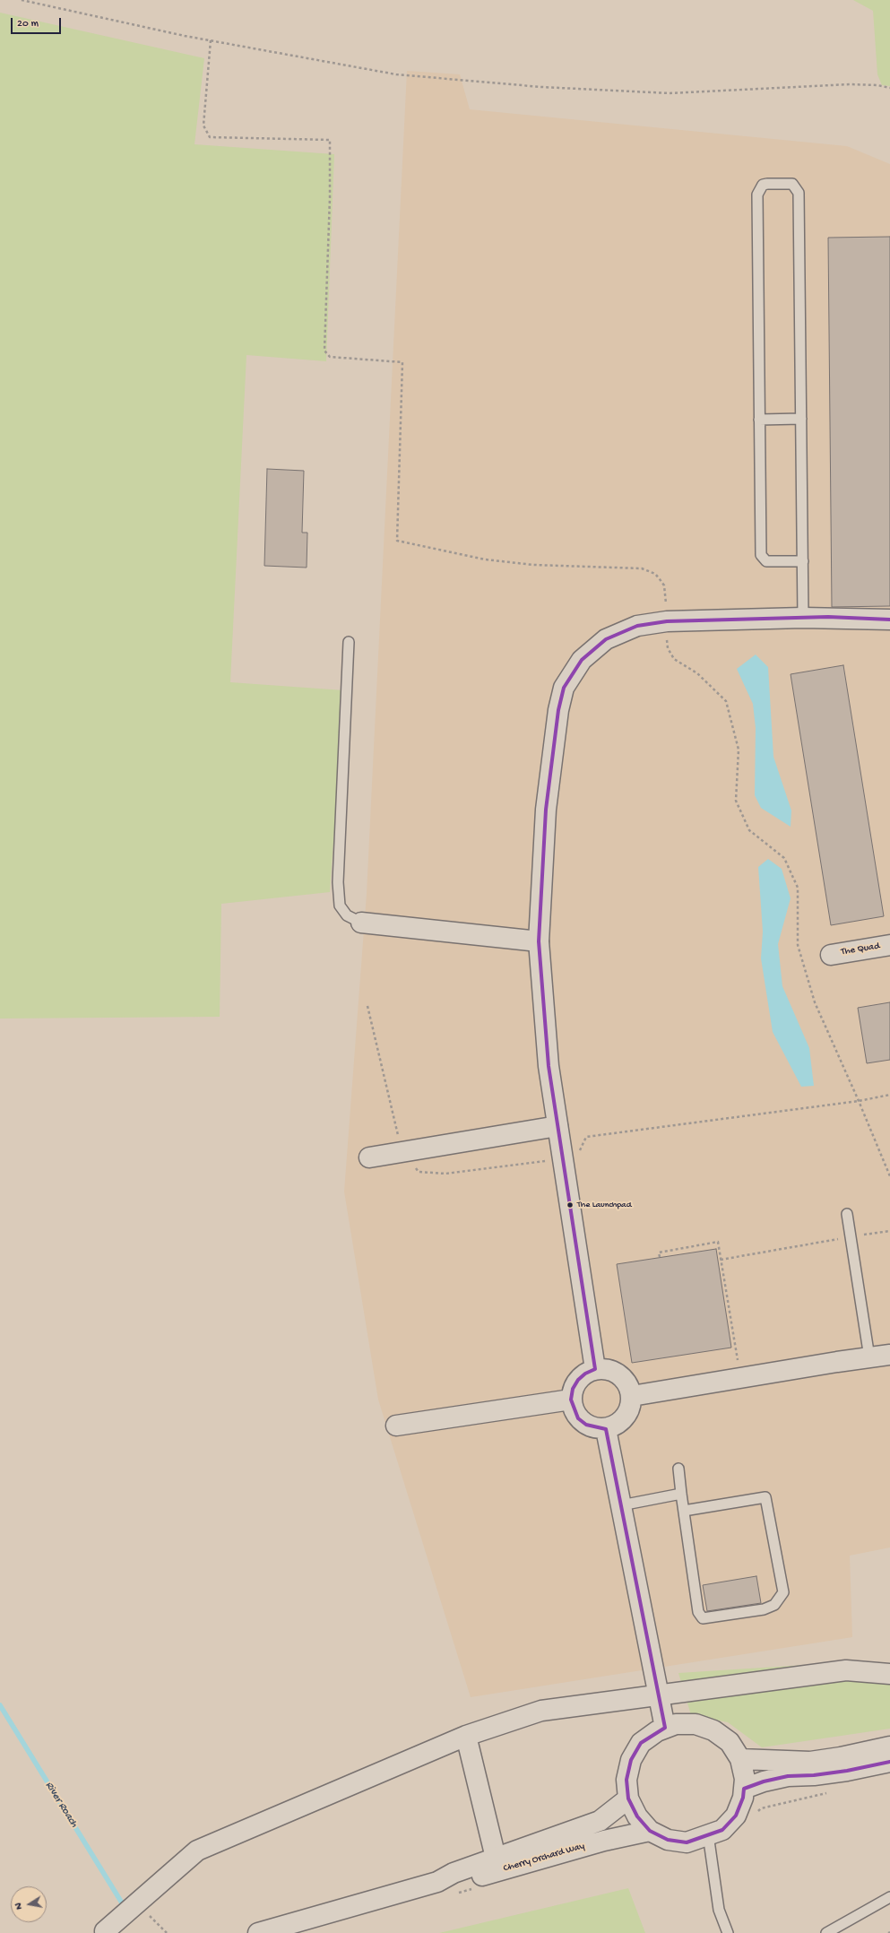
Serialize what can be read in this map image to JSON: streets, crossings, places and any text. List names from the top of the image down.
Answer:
{
  "streets": {
    "street": ["The Quad", "Cherry Orchard Way"]
  },
  "water": ["River Roach"],
  "places": ["The Launchpad"],
  "scale_bar": "20 m",
  "north": "left"
}
